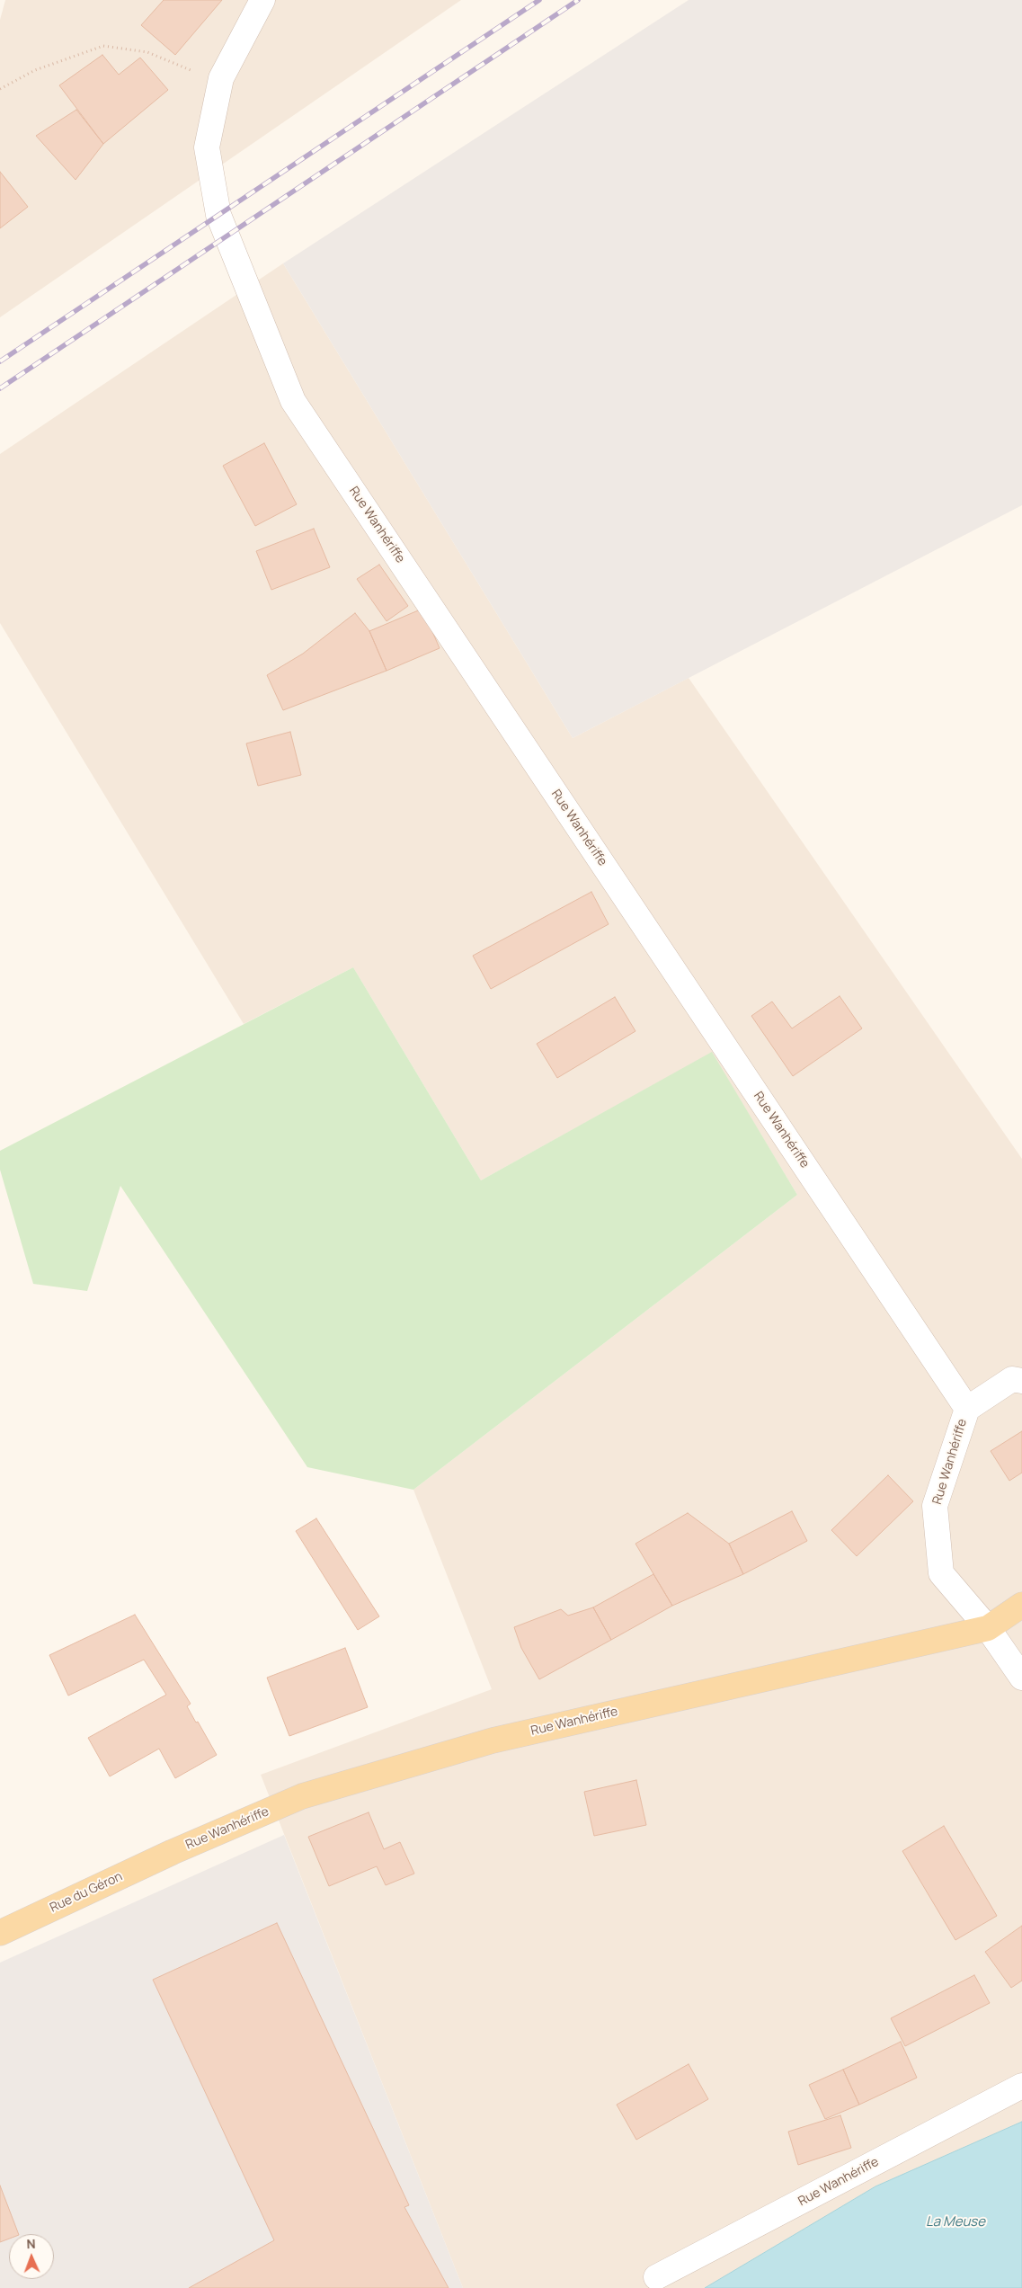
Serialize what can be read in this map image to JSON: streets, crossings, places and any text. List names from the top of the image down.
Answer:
{
  "streets": {
    "main road": ["Rue Wanhériffe", "Rue du Géron"]
  },
  "crossings": [
    ["Rue Wanhériffe", "Rue du Géron"]
  ],
  "water": ["La Meuse"],
  "north": "top"
}
